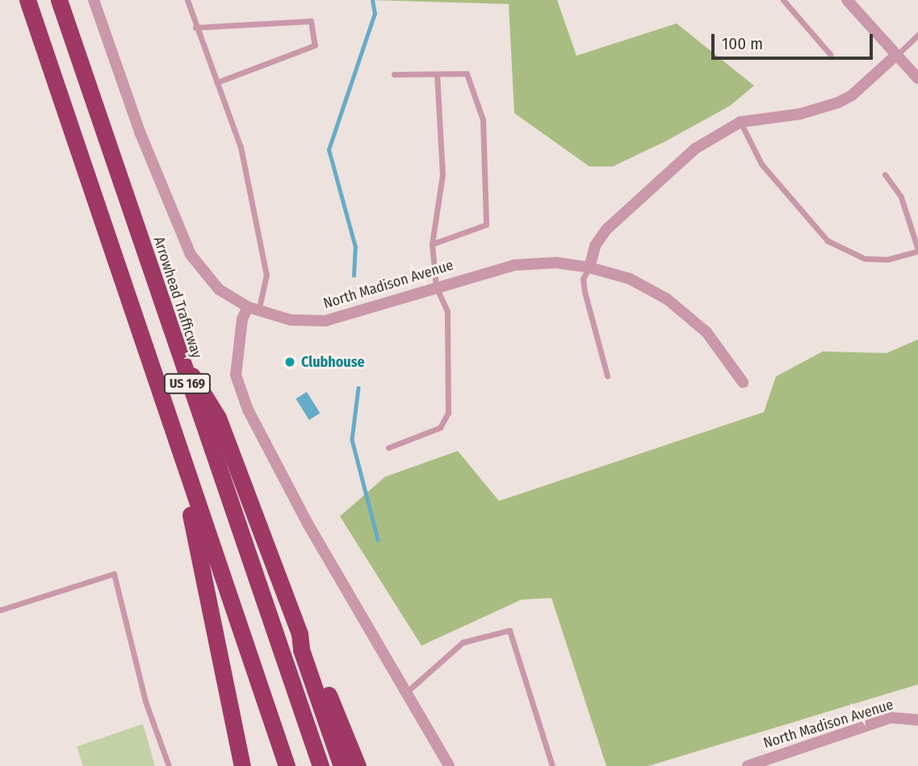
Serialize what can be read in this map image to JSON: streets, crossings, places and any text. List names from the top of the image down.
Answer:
{
  "streets": {
    "highway": ["Arrowhead Trafficway", "US 169"],
    "street": ["North Madison Avenue"]
  },
  "places": ["Clubhouse"],
  "scale_bar": "100 m"
}
